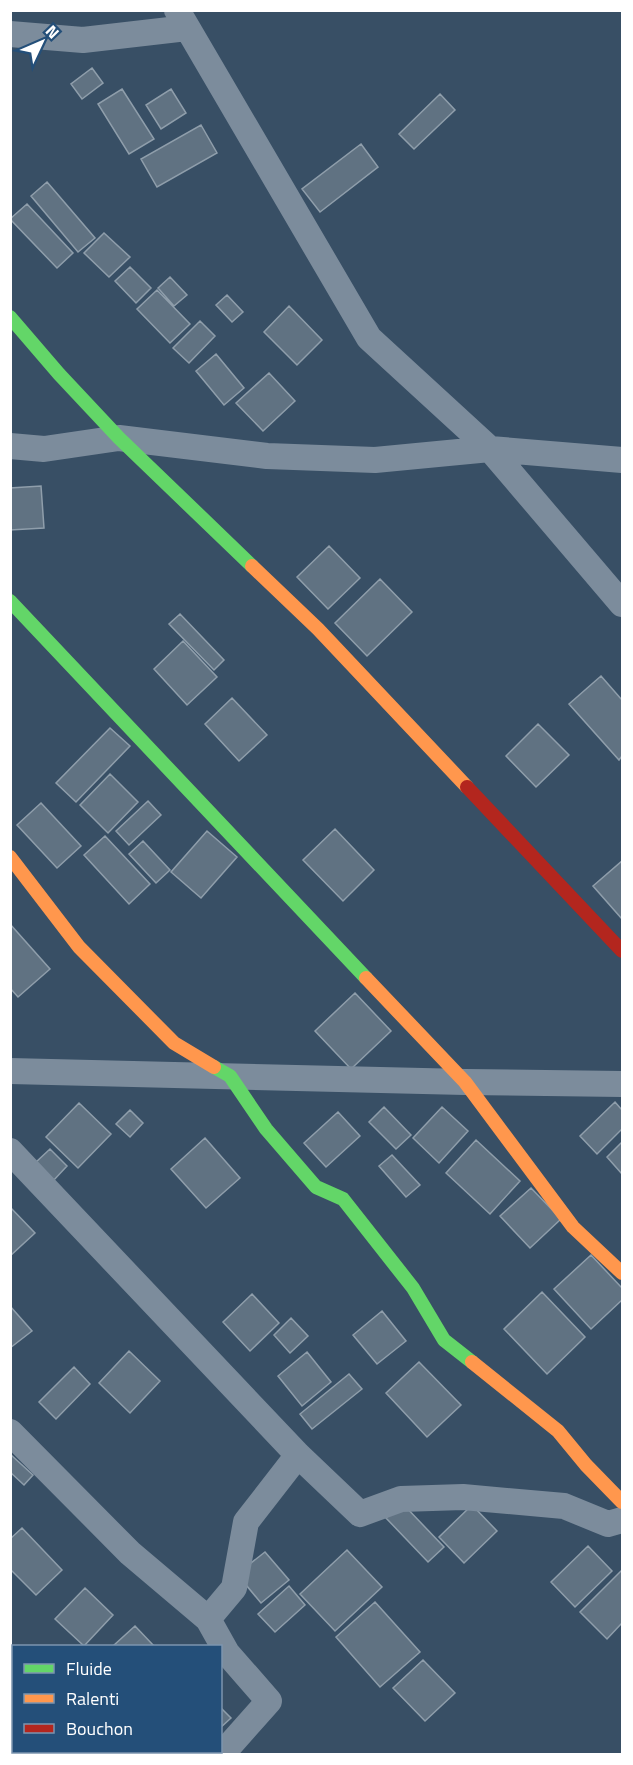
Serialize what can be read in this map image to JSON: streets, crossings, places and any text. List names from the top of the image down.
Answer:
{
  "legend": ["Fluide", "Ralenti", "Bouchon"],
  "north": "top right"
}
